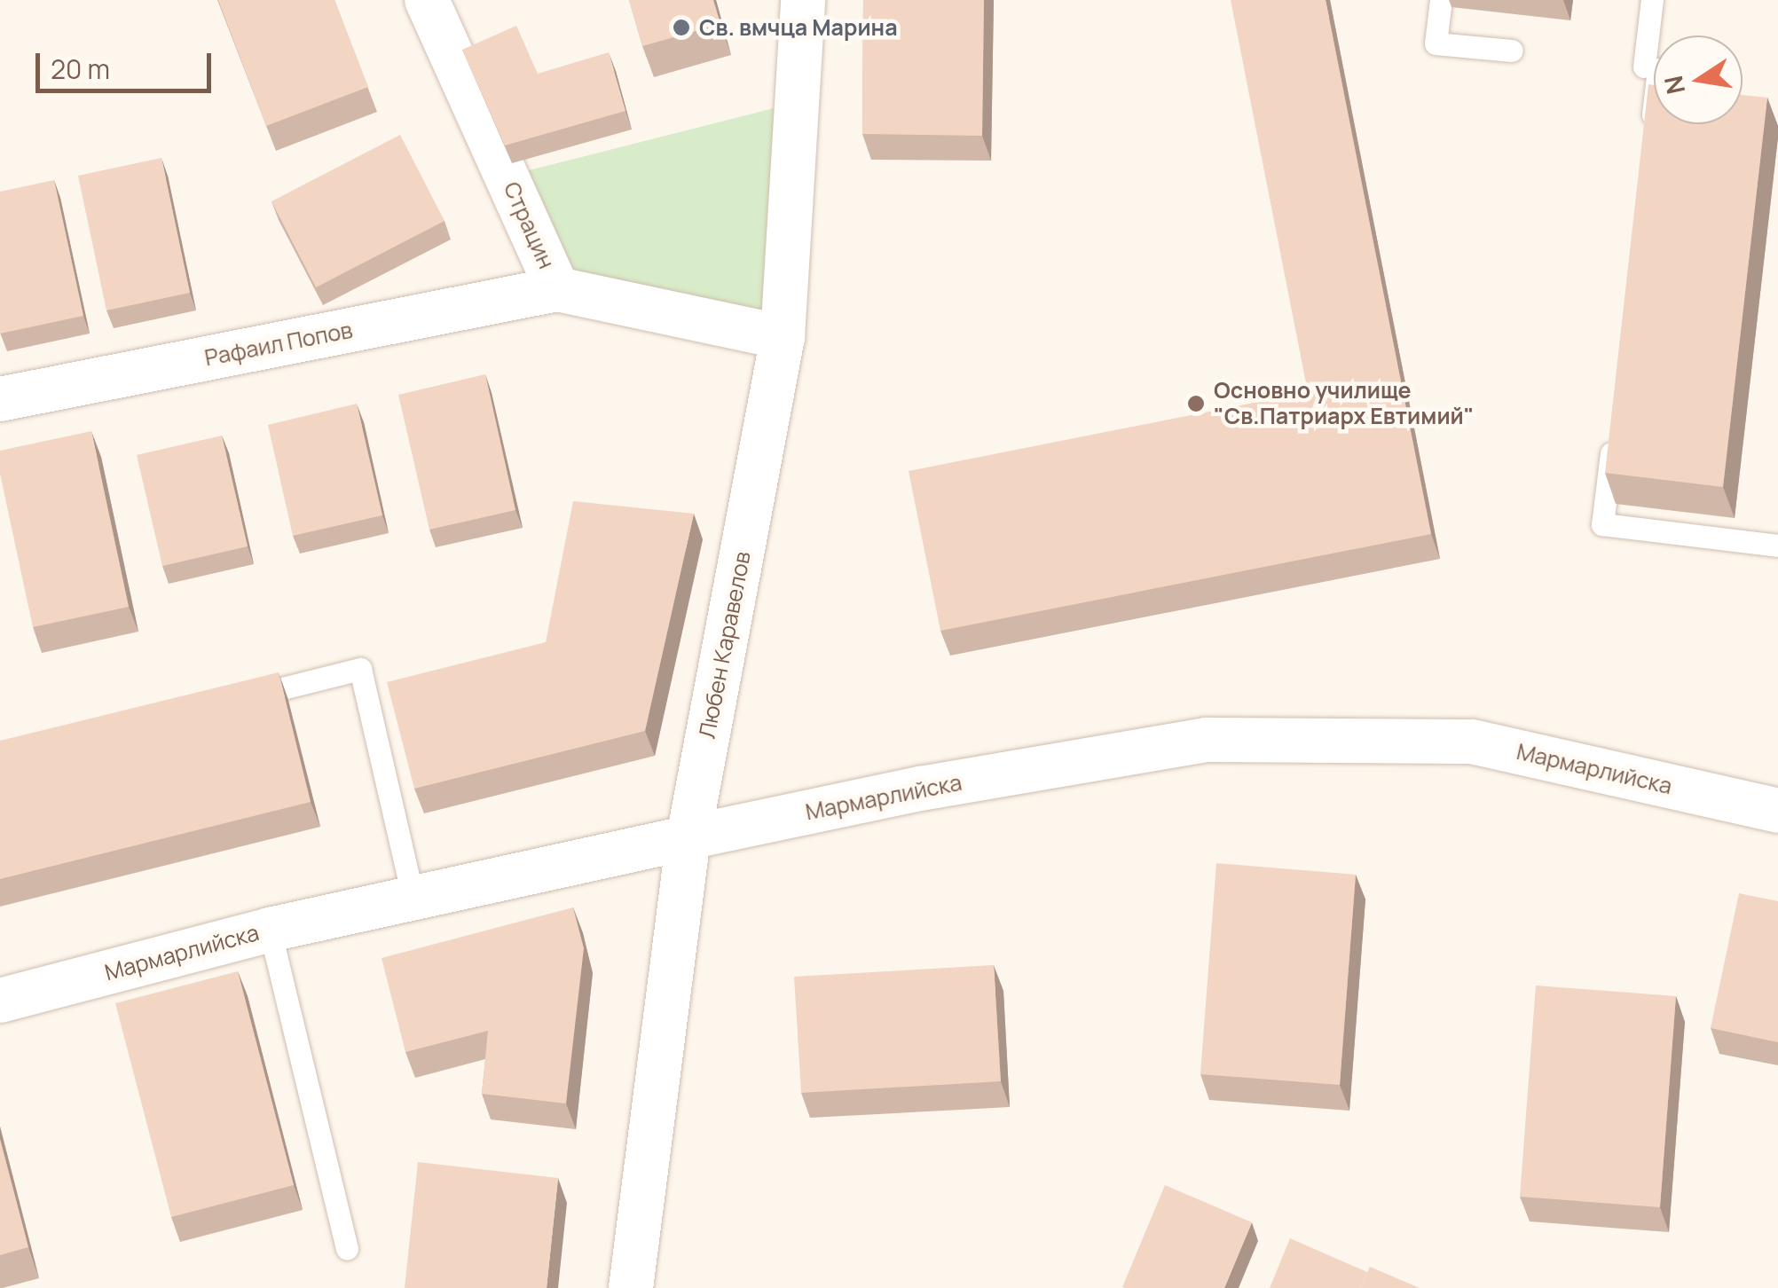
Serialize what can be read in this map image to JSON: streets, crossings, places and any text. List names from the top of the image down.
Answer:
{
  "streets": {
    "street": [
      "Страцин",
      "Рафаил Попов",
      "Любен Каравелов",
      "Мармарлийска"
    ]
  },
  "crossings": [
    ["Страцин", "Рафаил Попов"],
    ["Страцин", "Любен Каравелов"],
    ["Любен Каравелов", "Мармарлийска"]
  ],
  "places": ["Св. вмчца Марина", "Основно училище \"Св.Патриарх Евтимий\""],
  "scale_bar": "20 m",
  "north": "left"
}
